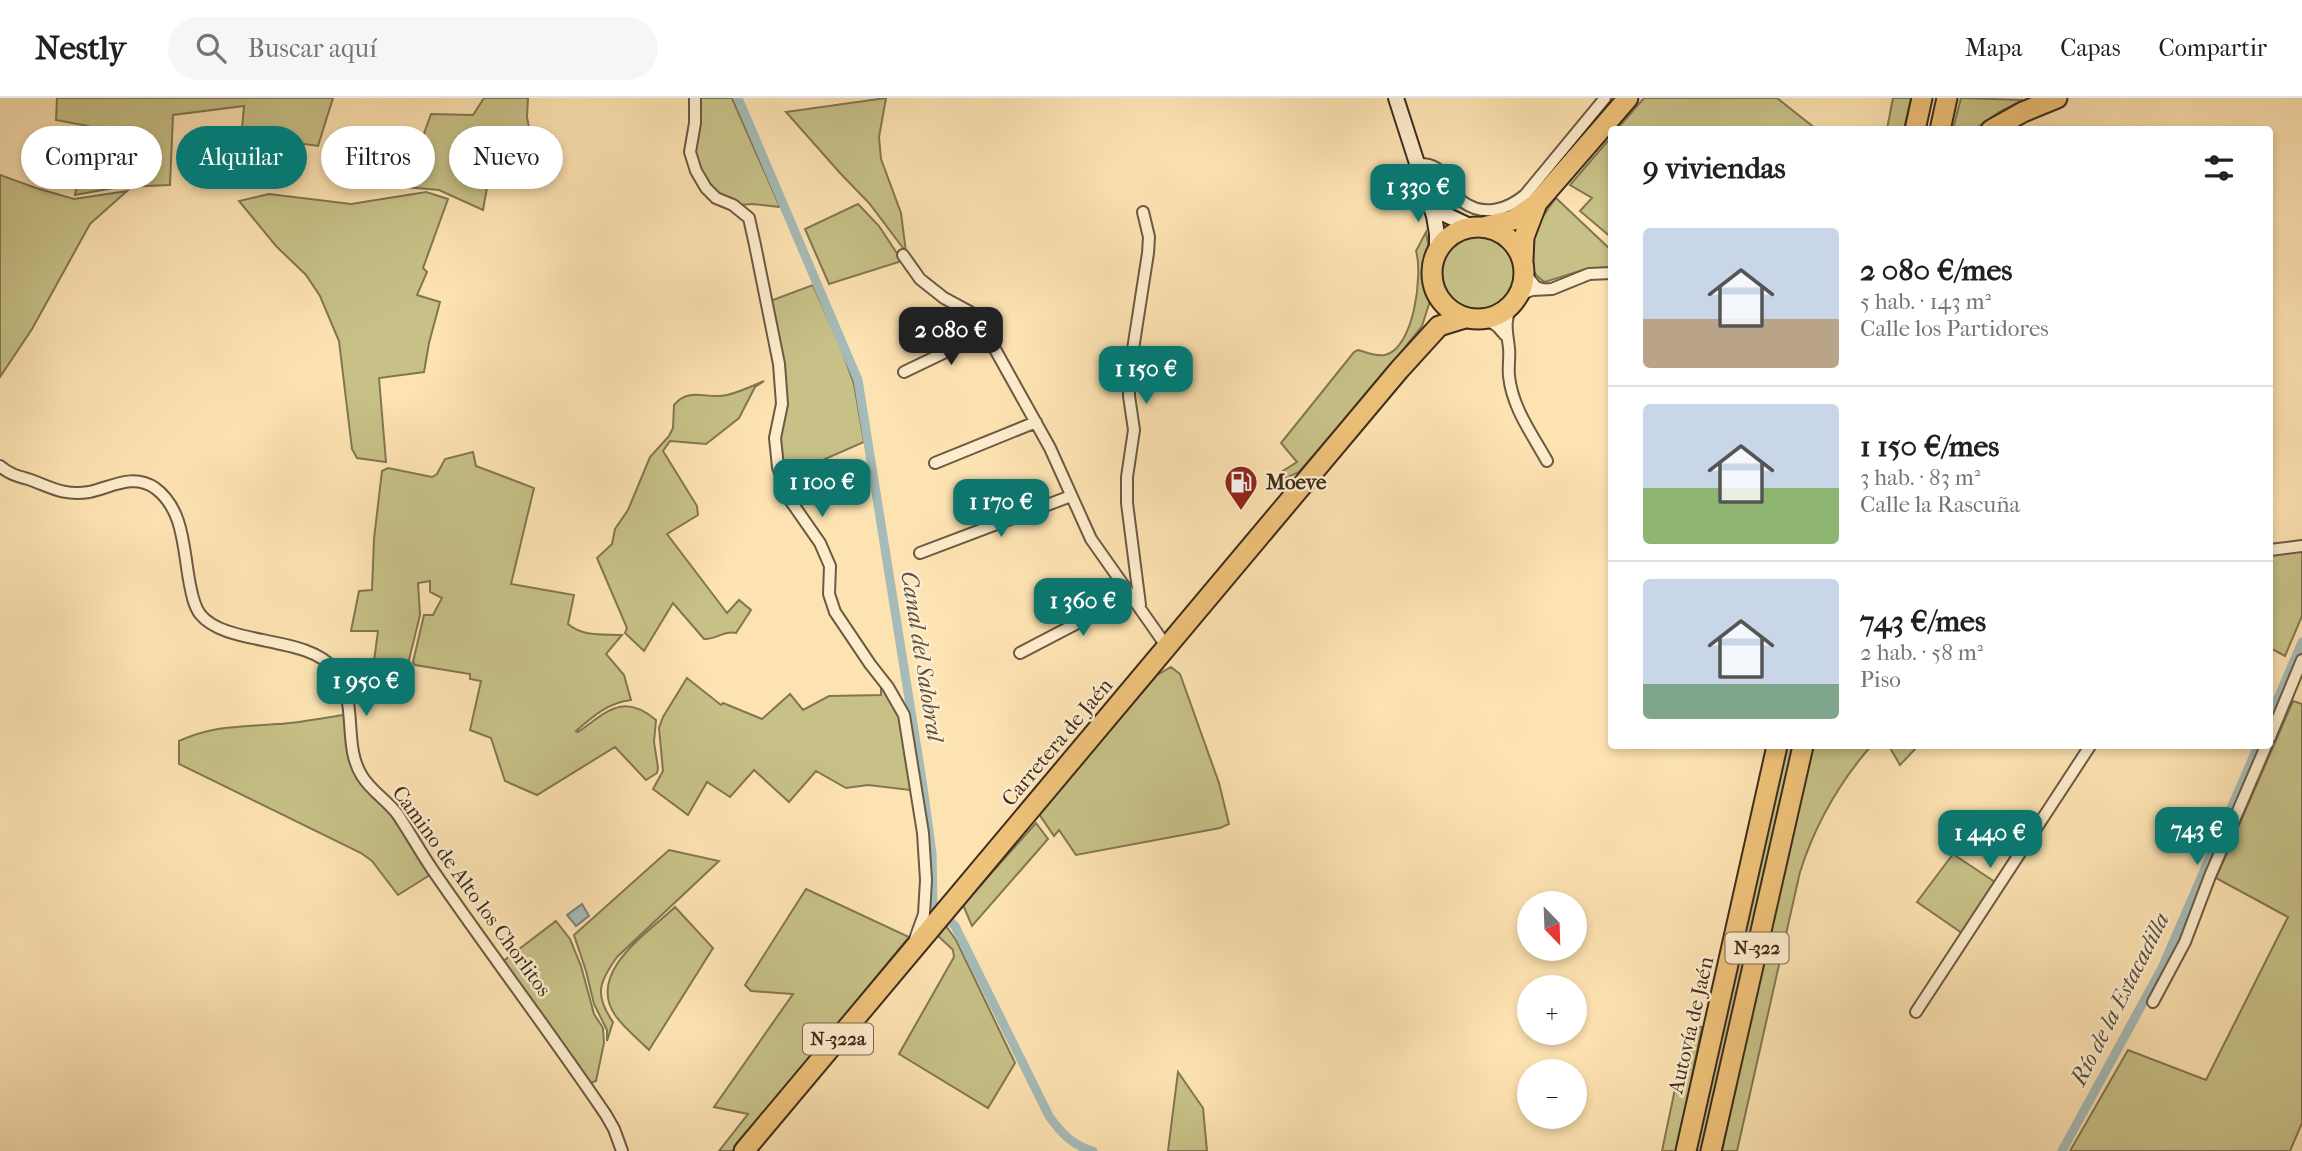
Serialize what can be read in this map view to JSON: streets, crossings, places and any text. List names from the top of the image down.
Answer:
{
  "streets": {
    "highway": [
      "Carretera de Jaén",
      "N-322",
      "Autovía de Jaén",
      "N-322a"
    ],
    "street": ["Camino de Alto los Chorlitos"]
  },
  "crossings": [
    ["Carretera de Jaén", "N-322a"]
  ],
  "water": ["Canal del Salobral", "Río de la Estacadilla"],
  "places": {
    "fuel station": ["Moeve"]
  },
  "north": "bottom right",
  "page": {
    "header": "Nestly",
    "search": "Buscar aquí",
    "nav": ["Mapa", "Capas", "Compartir"],
    "chip": [
      "Comprar",
      "Alquilar",
      "Filtros",
      "Nuevo"
    ],
    "heading": "9 viviendas",
    "price": [
      "1 330 €",
      "2 080 €",
      "1 150 €",
      "1 100 €",
      "1 170 €",
      "1 360 €",
      "1 950 €",
      "743 €",
      "1 440 €"
    ],
    "list": [
      {
        "name": "2 080 €/mes",
        "note": "5 hab. · 143 m² · Calle los Partidores"
      },
      {
        "name": "1 150 €/mes",
        "note": "3 hab. · 83 m² · Calle la Rascuña"
      },
      {
        "name": "743 €/mes",
        "note": "2 hab. · 58 m² · Piso"
      }
    ],
    "map_buttons": ["+", "−"]
  }
}
